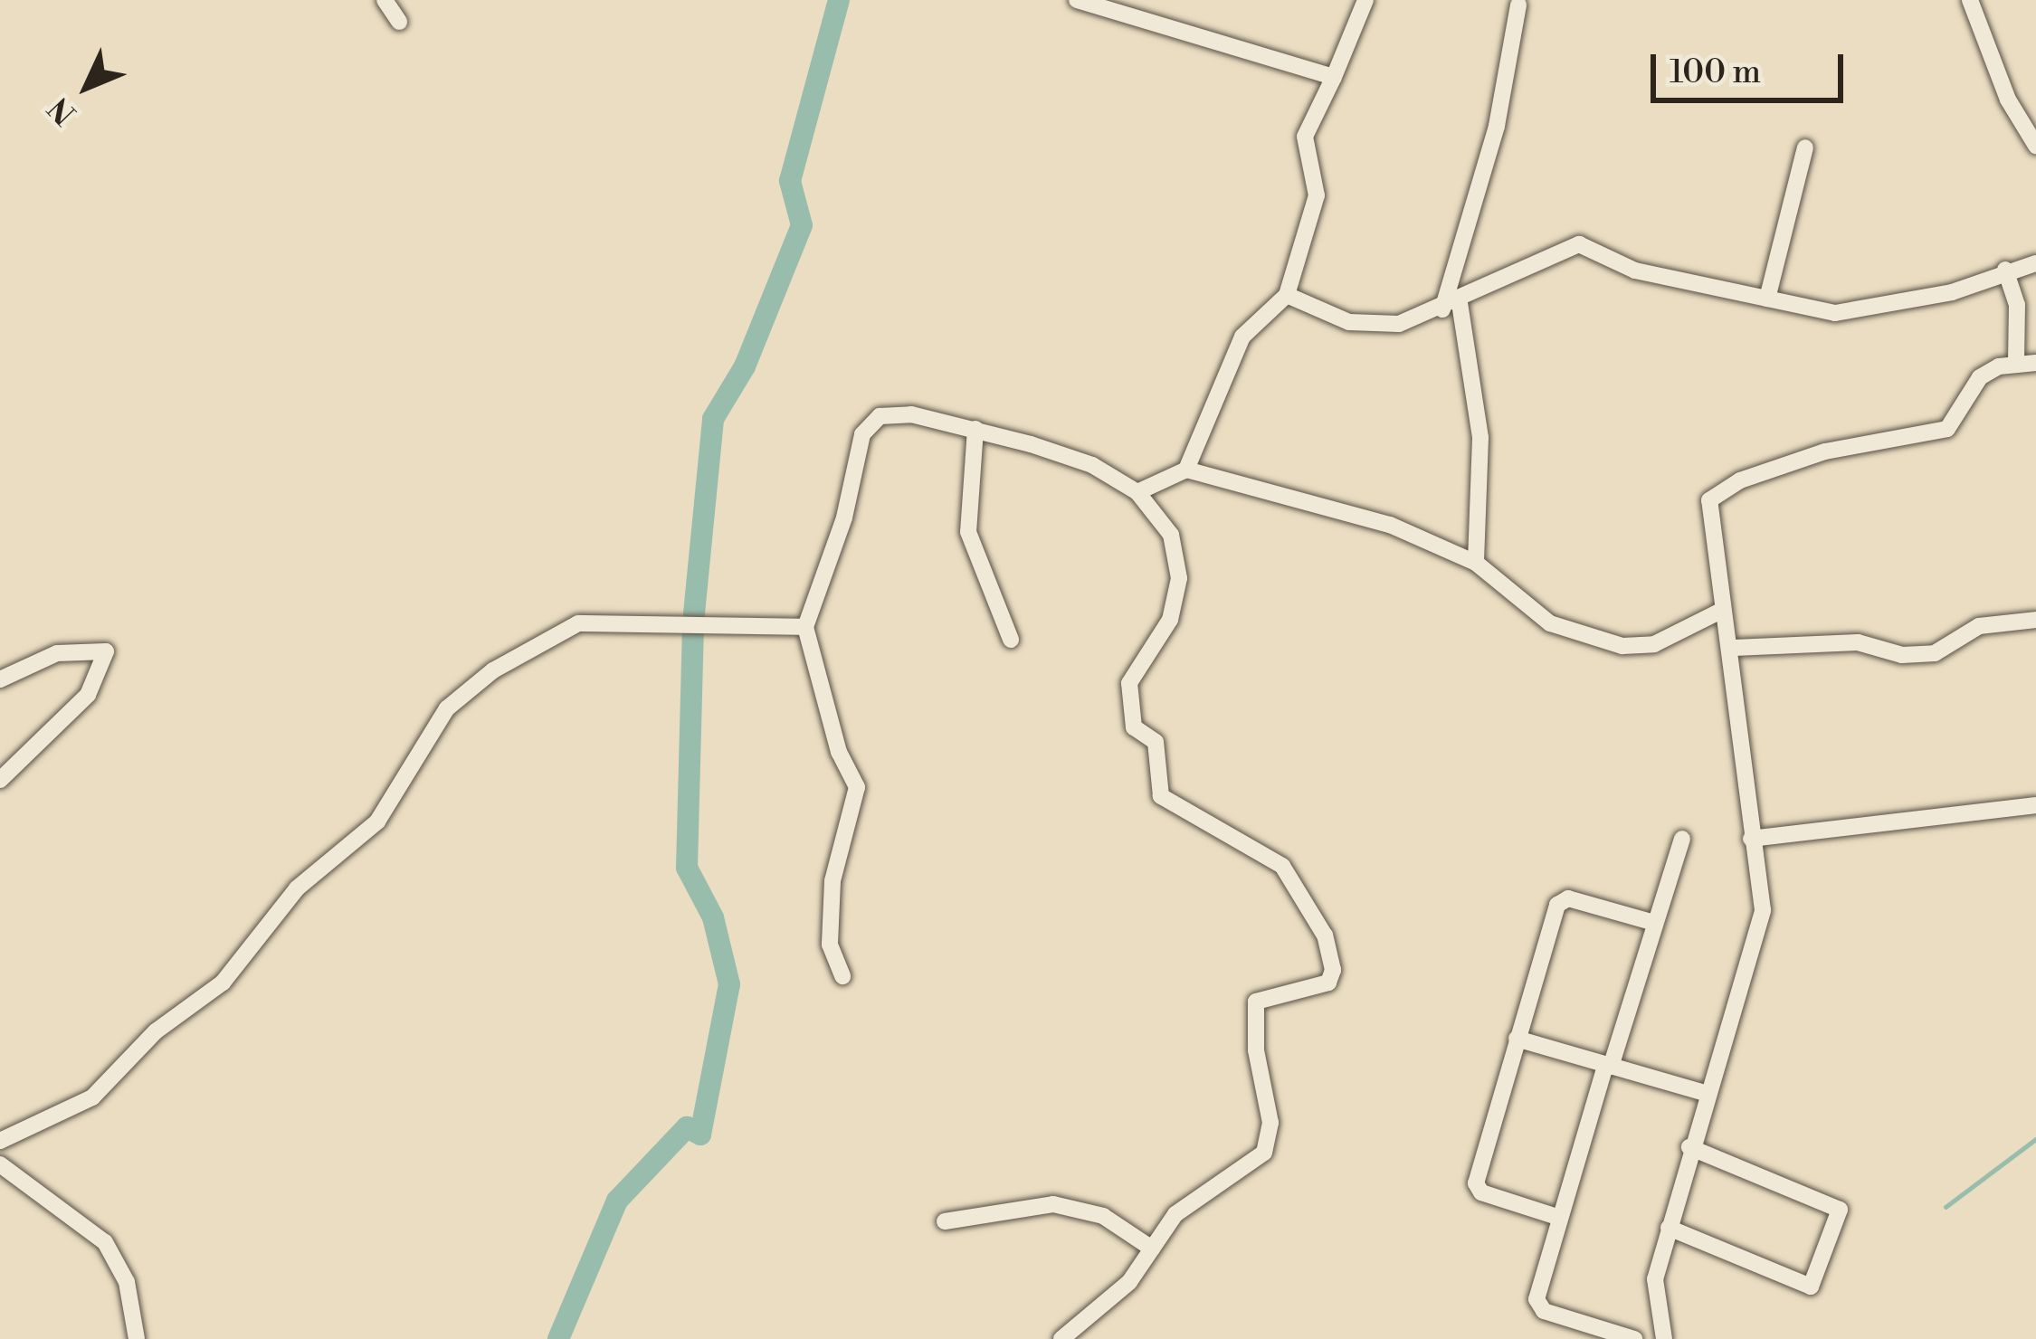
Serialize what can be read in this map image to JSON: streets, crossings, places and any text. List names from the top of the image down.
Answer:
{
  "scale_bar": "100 m",
  "north": "bottom left"
}
